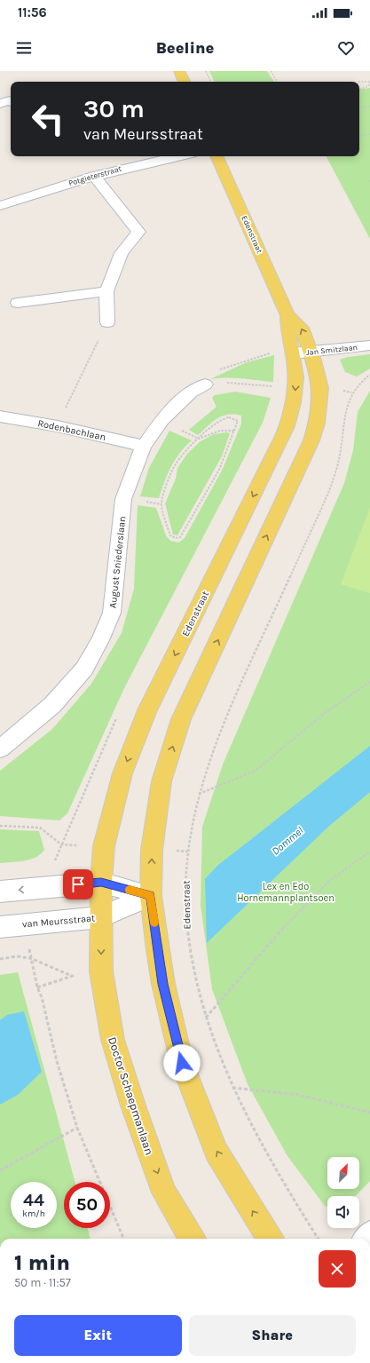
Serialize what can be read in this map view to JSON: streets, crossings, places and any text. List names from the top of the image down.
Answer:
{
  "streets": {
    "main road": ["Edenstraat", "Doctor Schaepmanlaan"],
    "street": [
      "Potgieterstraat",
      "Jan Smitzlaan",
      "Rodenbachlaan",
      "August Sniederslaan",
      "van Meursstraat"
    ]
  },
  "crossings": [
    ["Edenstraat", "Jan Smitzlaan"],
    ["Edenstraat", "van Meursstraat"],
    ["Edenstraat", "Doctor Schaepmanlaan"],
    ["Rodenbachlaan", "August Sniederslaan"],
    ["van Meursstraat", "Doctor Schaepmanlaan"]
  ],
  "water": ["Dommel"],
  "parks": ["Lex en Edo Hornemannplantsoen"],
  "north": "top right",
  "page": {
    "status": "11:56",
    "header": "Beeline",
    "turn": ["30 m", "van Meursstraat"],
    "speed": "44 km/h",
    "limit": "50",
    "heading": ["1 min", "50 m · 11:57"],
    "buttons": ["Exit", "Share"]
  }
}
